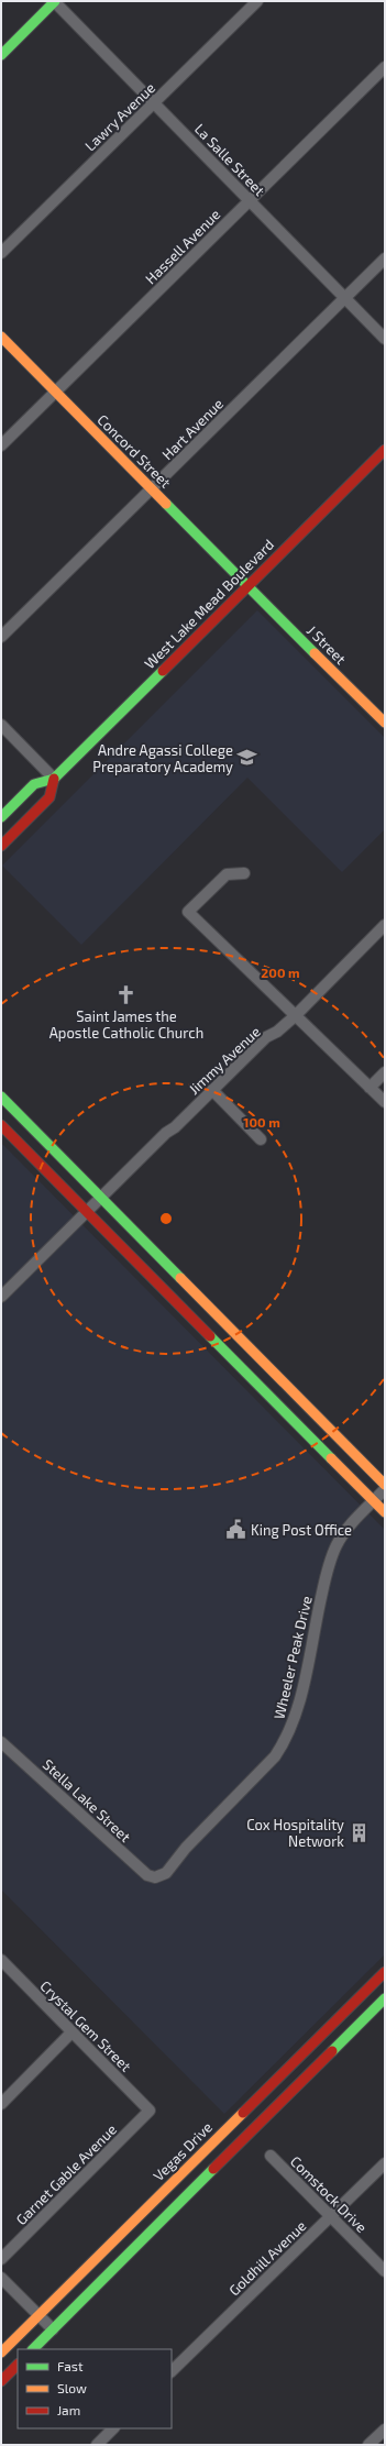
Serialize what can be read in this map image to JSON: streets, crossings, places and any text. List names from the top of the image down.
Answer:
{
  "streets": {
    "main road": [
      "Concord Street",
      "West Lake Mead Boulevard",
      "J Street",
      "Vegas Drive"
    ],
    "street": [
      "Lawry Avenue",
      "La Salle Street",
      "Hassell Avenue",
      "Hart Avenue",
      "Jimmy Avenue",
      "Wheeler Peak Drive",
      "Stella Lake Street",
      "Crystal Gem Street",
      "Garnet Gable Avenue",
      "Comstock Drive",
      "Goldhill Avenue"
    ]
  },
  "crossings": [
    ["Lawry Avenue", "La Salle Street"],
    ["La Salle Street", "Hassell Avenue"],
    ["La Salle Street", "Hart Avenue"],
    ["Hassell Avenue", "Concord Street"],
    ["Hart Avenue", "Concord Street"],
    ["Concord Street", "West Lake Mead Boulevard"],
    ["Concord Street", "J Street"],
    ["West Lake Mead Boulevard", "J Street"],
    ["Wheeler Peak Drive", "Stella Lake Street"],
    ["Crystal Gem Street", "Garnet Gable Avenue"],
    ["Comstock Drive", "Goldhill Avenue"]
  ],
  "places": {
    "school or university": ["Andre Agassi College Preparatory Academy"],
    "church": ["Saint James the Apostle Catholic Church"],
    "public building": ["King Post Office"],
    "building": ["Cox Hospitality Network"]
  },
  "legend": ["Fast", "Slow", "Jam"],
  "rings": ["200 m", "100 m"]
}
